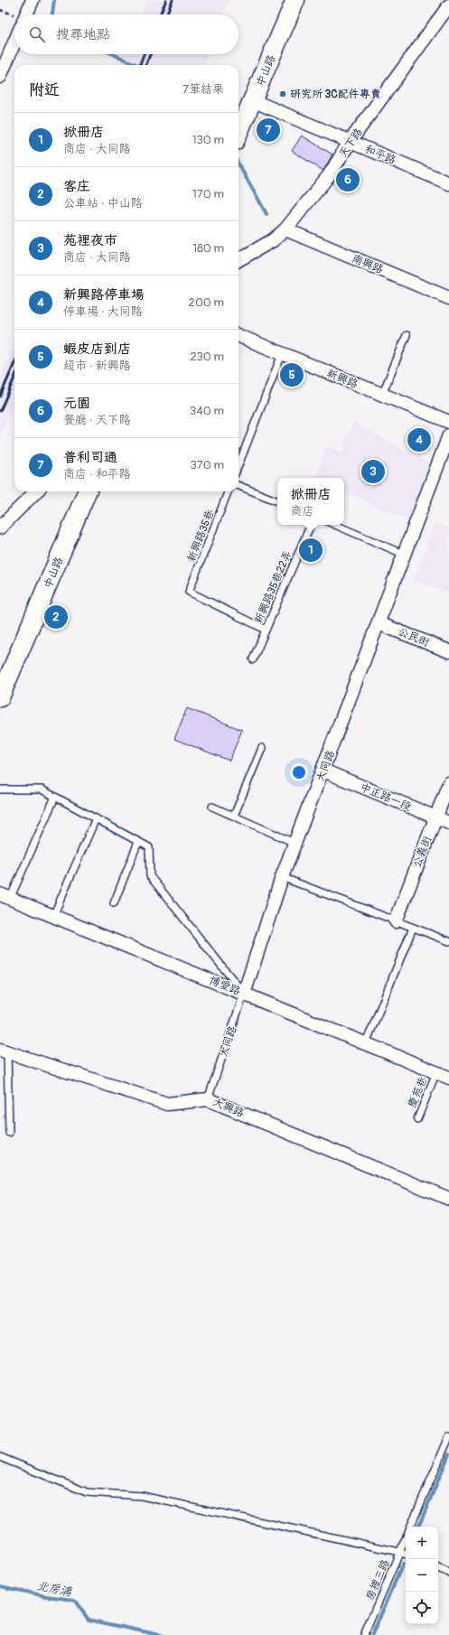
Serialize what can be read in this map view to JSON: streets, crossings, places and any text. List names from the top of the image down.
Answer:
{
  "streets": {
    "street": [
      "中山路",
      "天下路",
      "和平路",
      "南興路",
      "新興路",
      "公民街",
      "大同路",
      "中正路一段",
      "公義街",
      "博愛路",
      "大興路"
    ],
    "lane": [
      "新興路35巷",
      "新興路35巷22弄",
      "慶苑巷",
      "房裡三路"
    ]
  },
  "crossings": [
    ["中山路", "和平路"],
    ["天下路", "和平路"],
    ["天下路", "南興路"],
    ["新興路35巷", "新興路35巷22弄"],
    ["公民街", "大同路"],
    ["大同路", "中正路一段"],
    ["大同路", "博愛路"],
    ["大同路", "大興路"],
    ["中正路一段", "公義街"],
    ["博愛路", "慶苑巷"]
  ],
  "water": ["北房溝"],
  "places": ["研究所 3C配件專賣"],
  "page": {
    "search": "搜尋地點",
    "heading": ["附近", "7筆結果"],
    "list": [
      {
        "mark": "1",
        "name": "掀冊店",
        "note": "商店 · 大同路",
        "value": "130 m"
      },
      {
        "mark": "2",
        "name": "客庄",
        "note": "公車站 · 中山路",
        "value": "170 m"
      },
      {
        "mark": "3",
        "name": "苑裡夜市",
        "note": "商店 · 大同路",
        "value": "180 m"
      },
      {
        "mark": "4",
        "name": "新興路停車場",
        "note": "停車場 · 大同路",
        "value": "200 m"
      },
      {
        "mark": "5",
        "name": "蝦皮店到店",
        "note": "超市 · 新興路",
        "value": "230 m"
      },
      {
        "mark": "6",
        "name": "元園",
        "note": "餐廳 · 天下路",
        "value": "340 m"
      },
      {
        "mark": "7",
        "name": "普利司通",
        "note": "商店 · 和平路",
        "value": "370 m"
      }
    ],
    "pins": [
      "7",
      "6",
      "5",
      "4",
      "3",
      "1",
      "2"
    ],
    "popup": ["掀冊店", "商店"],
    "map_buttons": ["+", "−"]
  }
}
